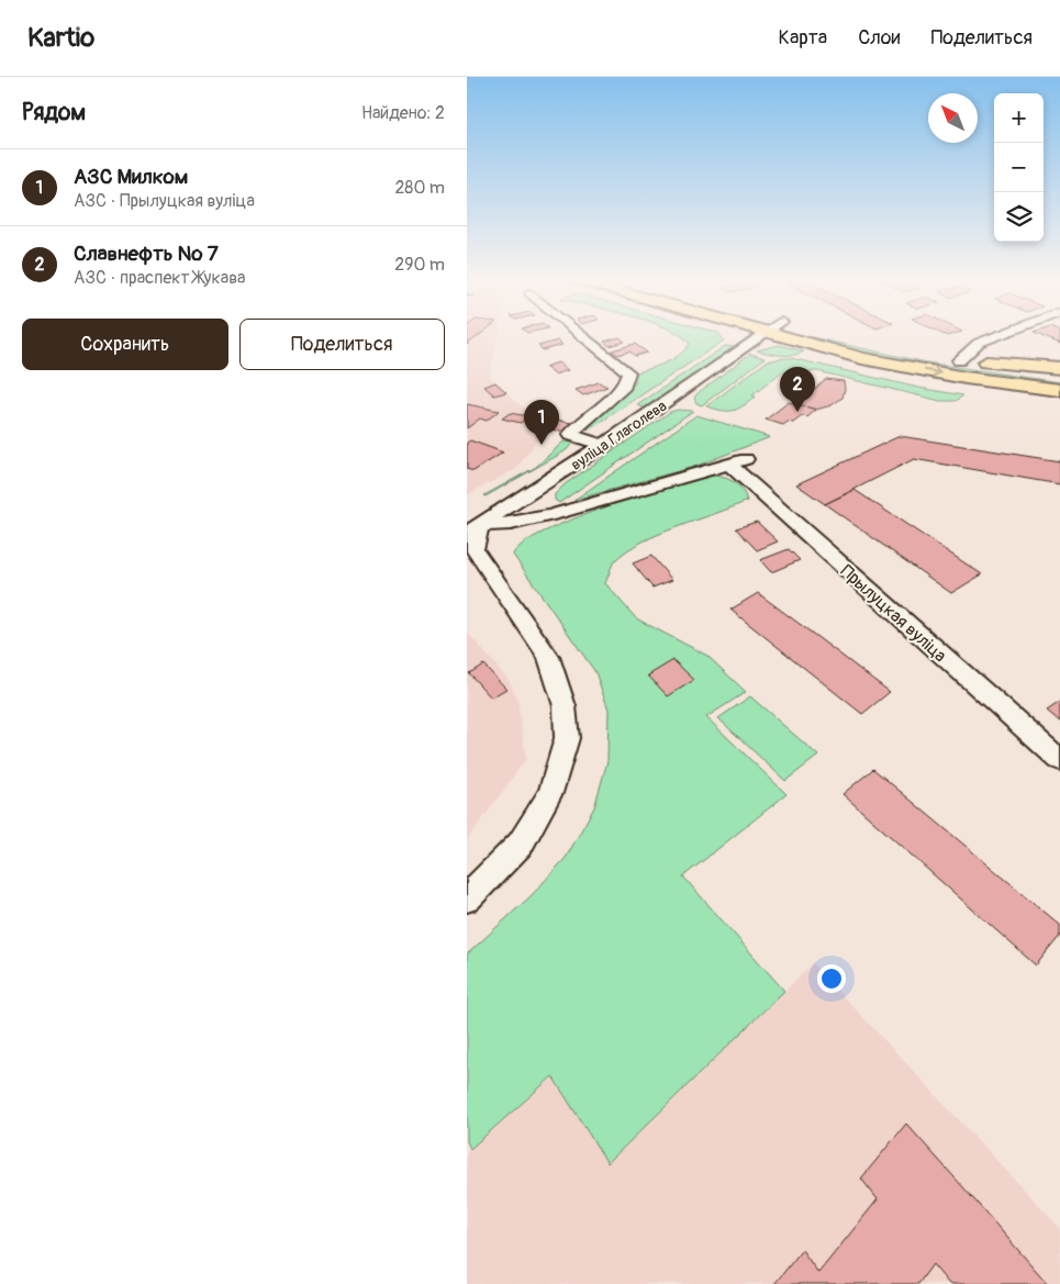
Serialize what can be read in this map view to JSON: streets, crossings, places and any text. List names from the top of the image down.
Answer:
{
  "streets": {
    "street": ["вуліца Глаголева", "Прылуцкая вуліца"]
  },
  "north": "top left",
  "page": {
    "header": "Kartio",
    "nav": ["Карта", "Слои", "Поделиться"],
    "heading": ["Рядом", "Найдено: 2"],
    "map_buttons": ["+", "−"],
    "list": [
      {
        "mark": "1",
        "name": "АЗС Милком",
        "note": "АЗС · Прылуцкая вуліца",
        "value": "280 m"
      },
      {
        "mark": "2",
        "name": "Славнефть № 7",
        "note": "АЗС · праспект Жукава",
        "value": "290 m"
      }
    ],
    "buttons": ["Сохранить", "Поделиться"],
    "pins": ["2", "1"]
  }
}
